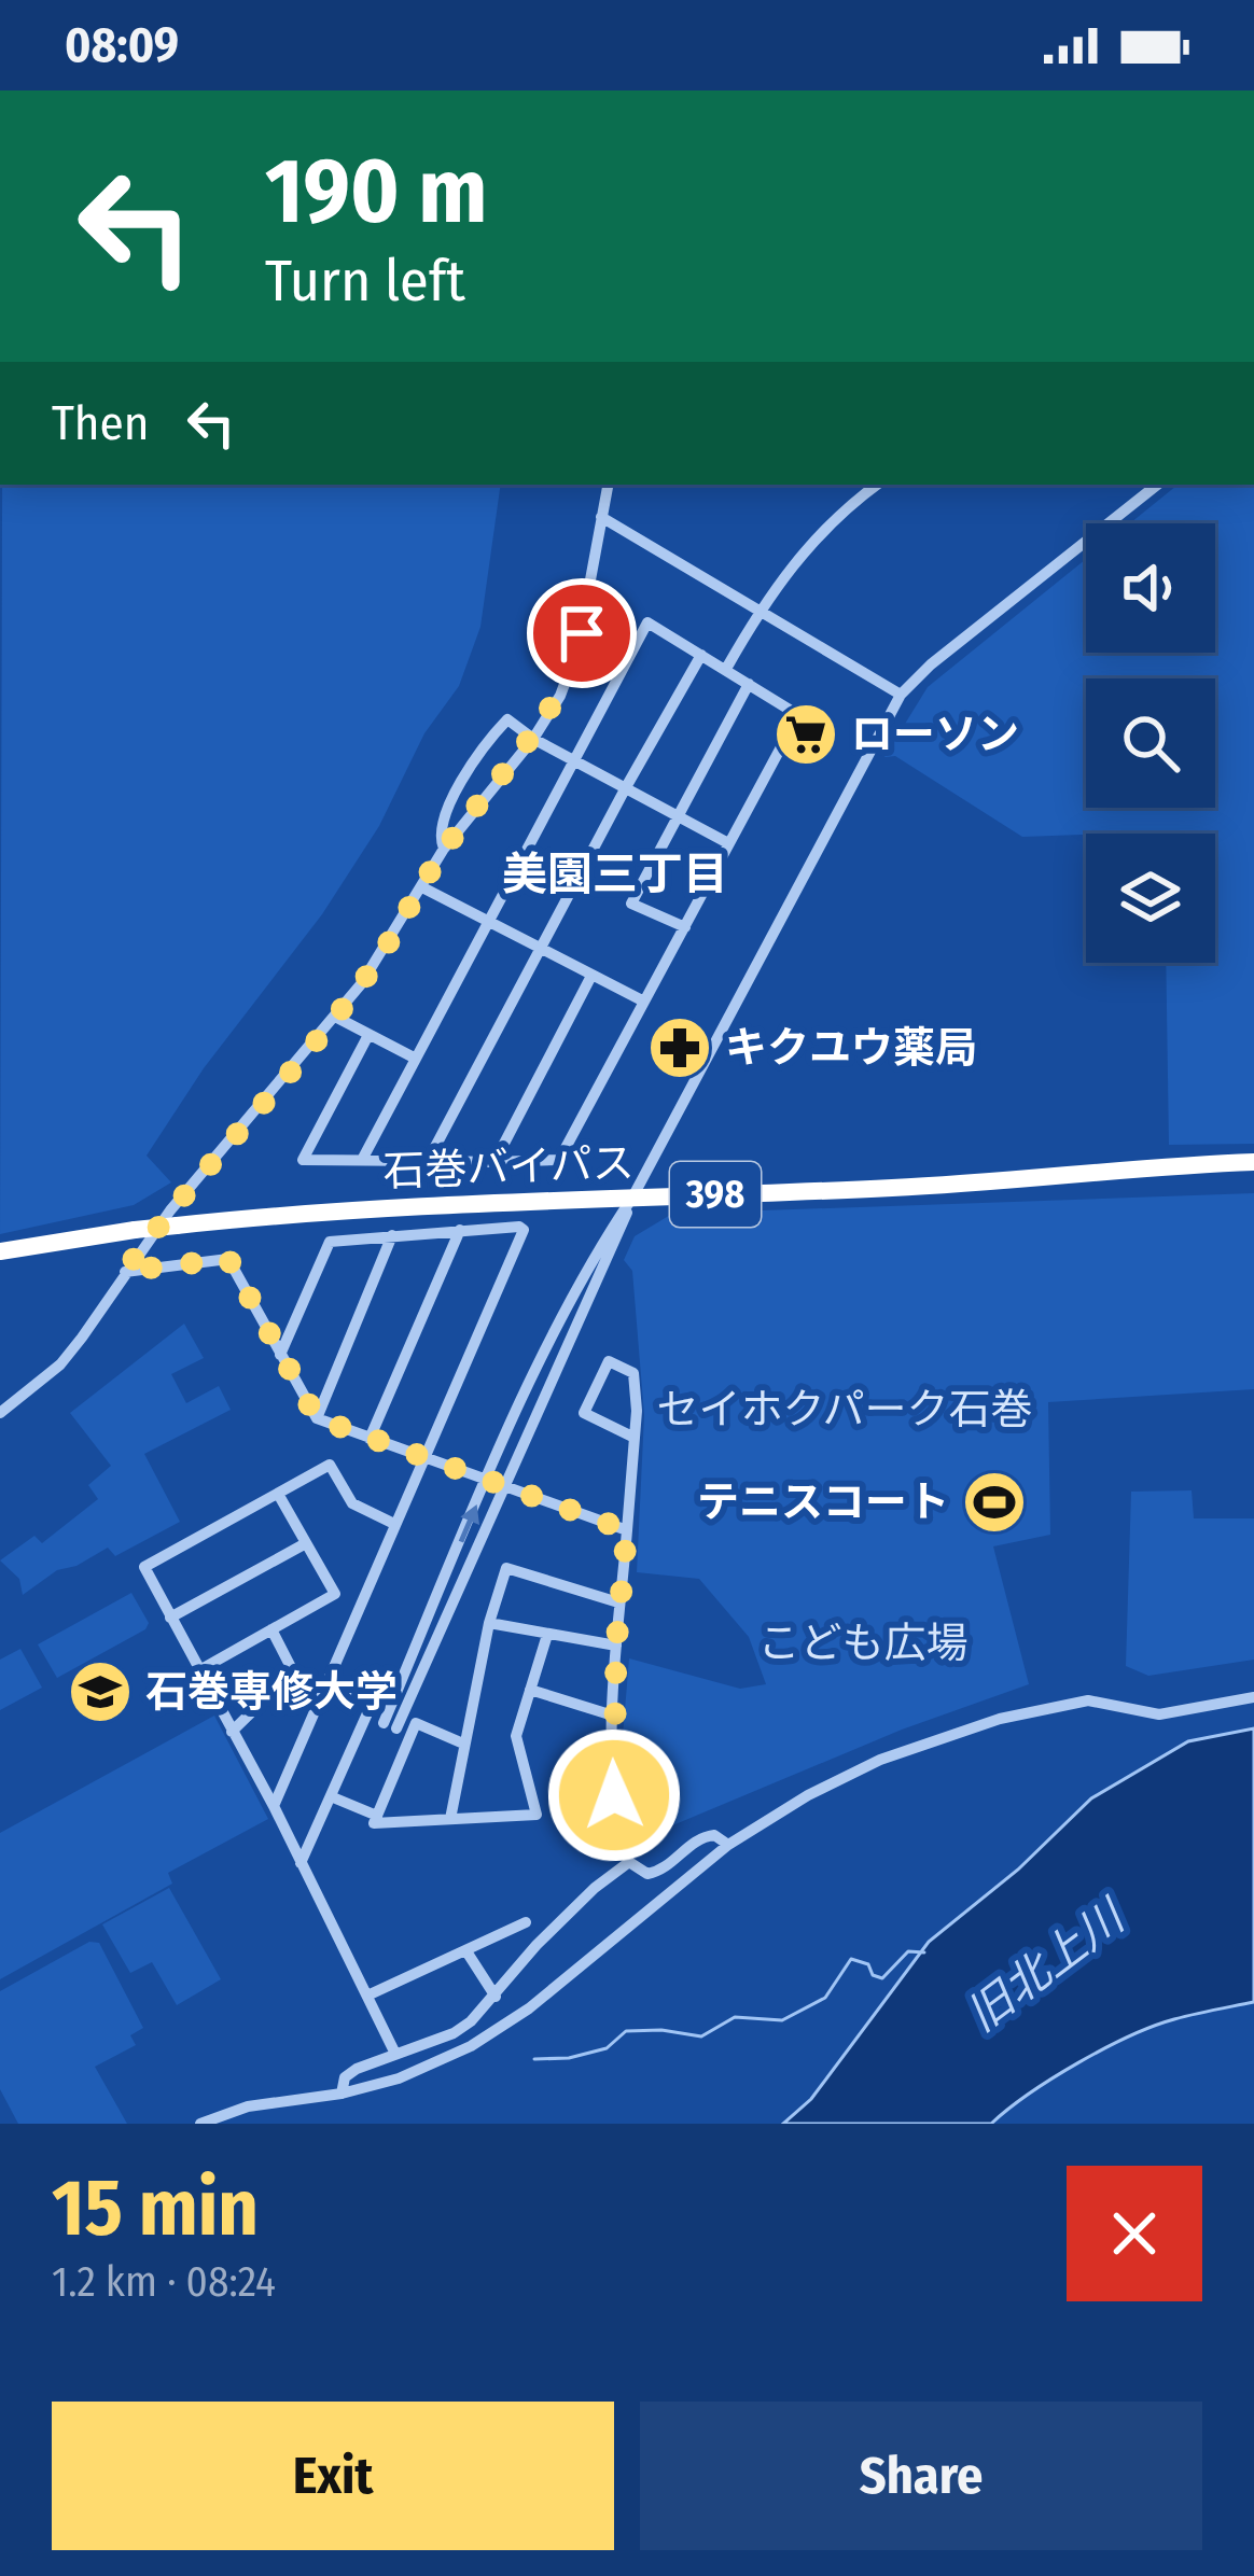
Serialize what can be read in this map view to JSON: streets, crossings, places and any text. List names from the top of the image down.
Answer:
{
  "streets": {
    "highway": ["石巻バイパス", "398"]
  },
  "districts": ["美園三丁目"],
  "water": ["旧北上川"],
  "parks": ["セイホクパーク石巻", "こども広場"],
  "places": {
    "supermarket": ["ローソン"],
    "pharmacy": ["キクユウ薬局"],
    "sports": ["テニスコート"],
    "school or university": ["石巻専修大学"]
  },
  "page": {
    "status": "08:09",
    "turn": ["190 m", "Turn left"],
    "then": "Then",
    "heading": ["15 min", "1.2 km · 08:24"],
    "buttons": ["Exit", "Share"]
  }
}
